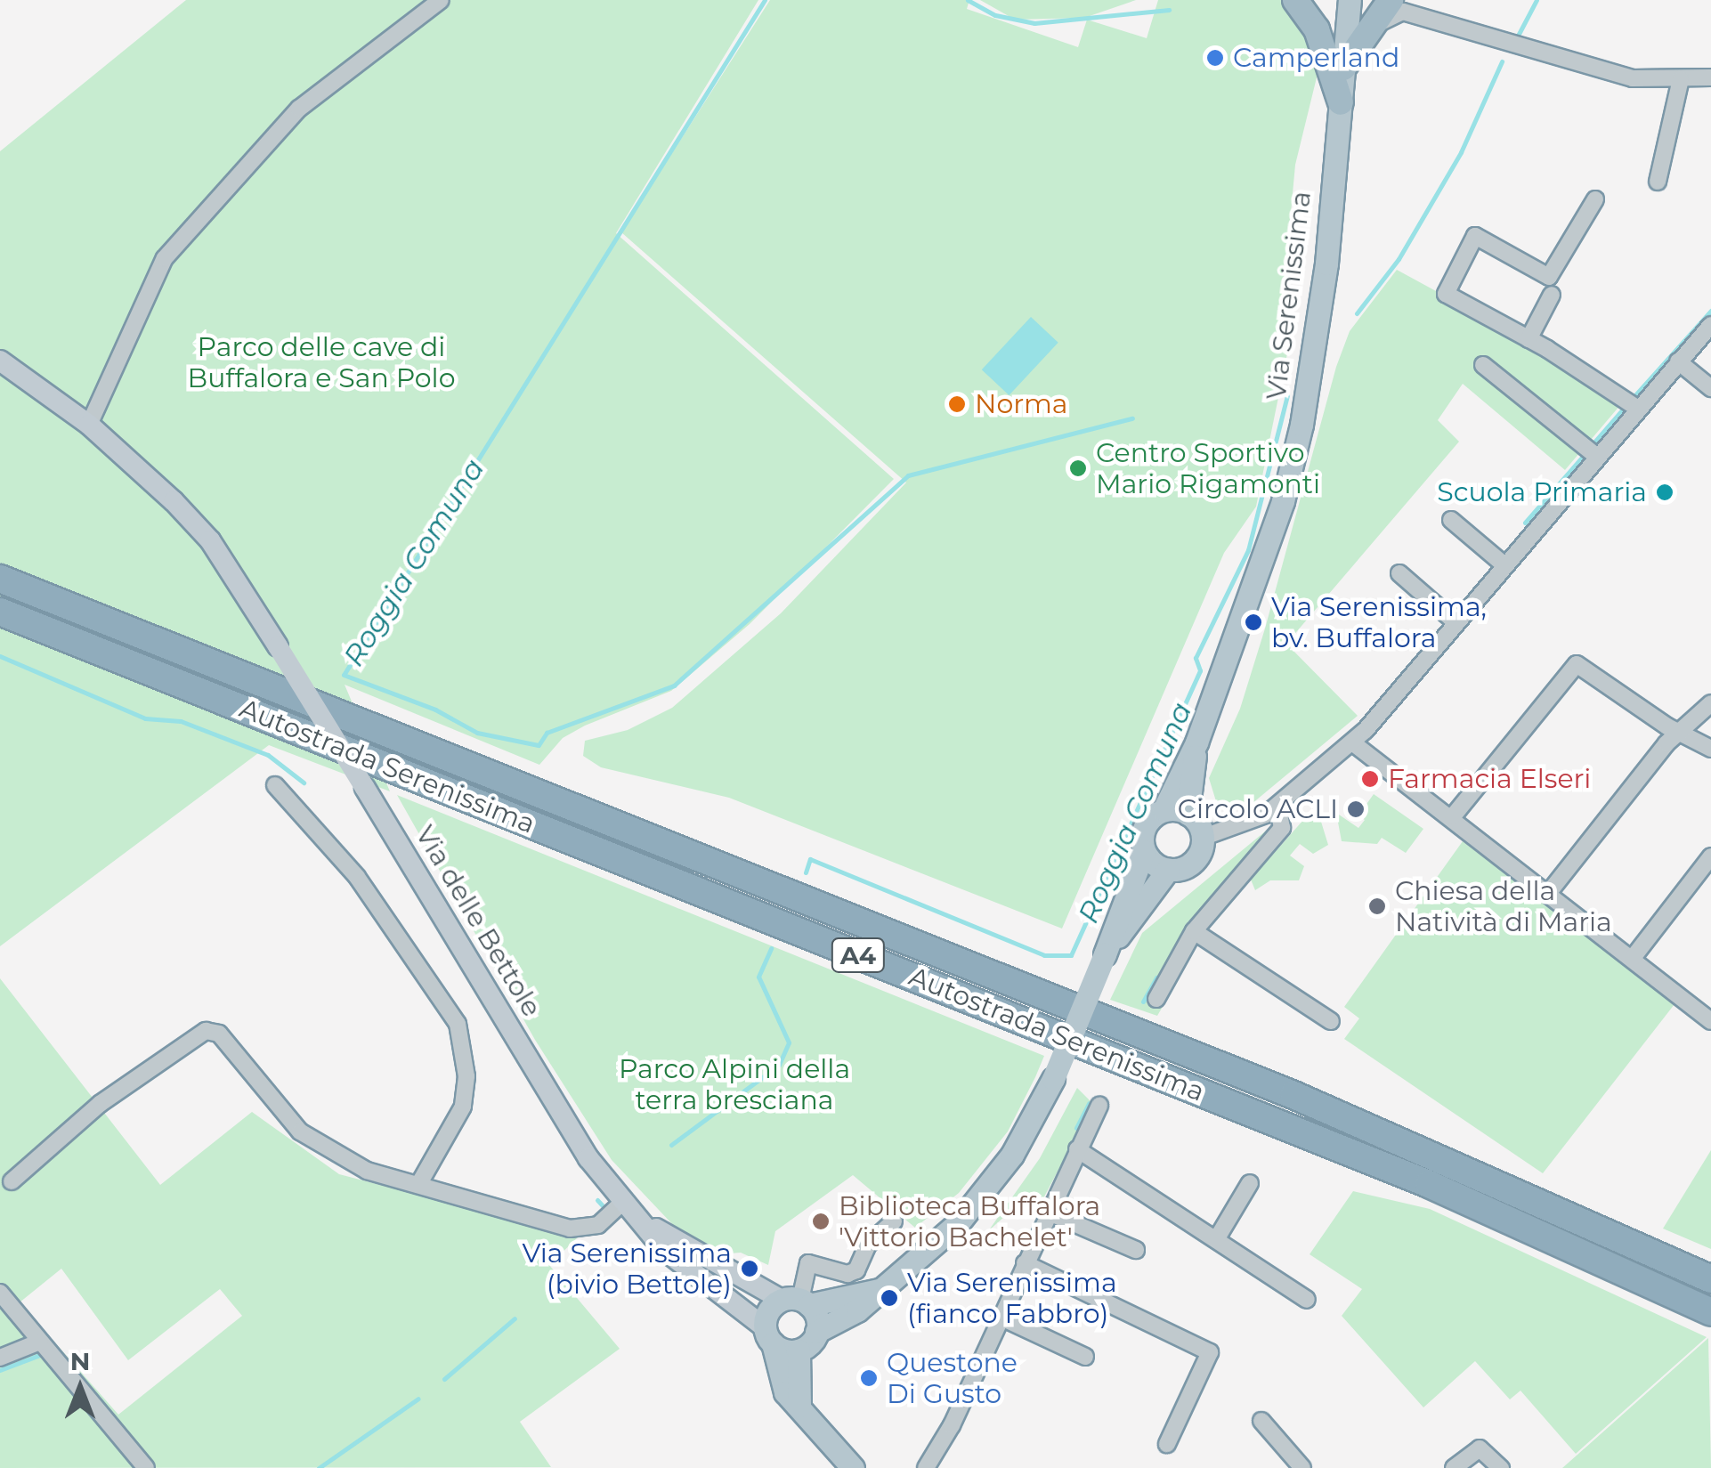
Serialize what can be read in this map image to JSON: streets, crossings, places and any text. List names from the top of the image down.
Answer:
{
  "streets": {
    "highway": ["Autostrada Serenissima", "A4"],
    "main road": ["Via Serenissima", "Via delle Bettole"]
  },
  "crossings": [
    ["Via Serenissima", "Via delle Bettole"]
  ],
  "water": ["Roggia Comuna"],
  "parks": ["Parco delle cave di Buffalora e San Polo", "Parco Alpini della terra bresciana"],
  "places": [
    "Camperland",
    "Norma",
    "Centro Sportivo Mario Rigamonti",
    "Scuola Primaria",
    "Via Serenissima, bv. Buffalora",
    "Farmacia Elseri",
    "Circolo ACLI",
    "Chiesa della Natività di Maria",
    "Biblioteca Buffalora 'Vittorio Bachelet'",
    "Via Serenissima (bivio Bettole)",
    "Via Serenissima (fianco Fabbro)",
    "Questone Di Gusto"
  ],
  "north": "top"
}
